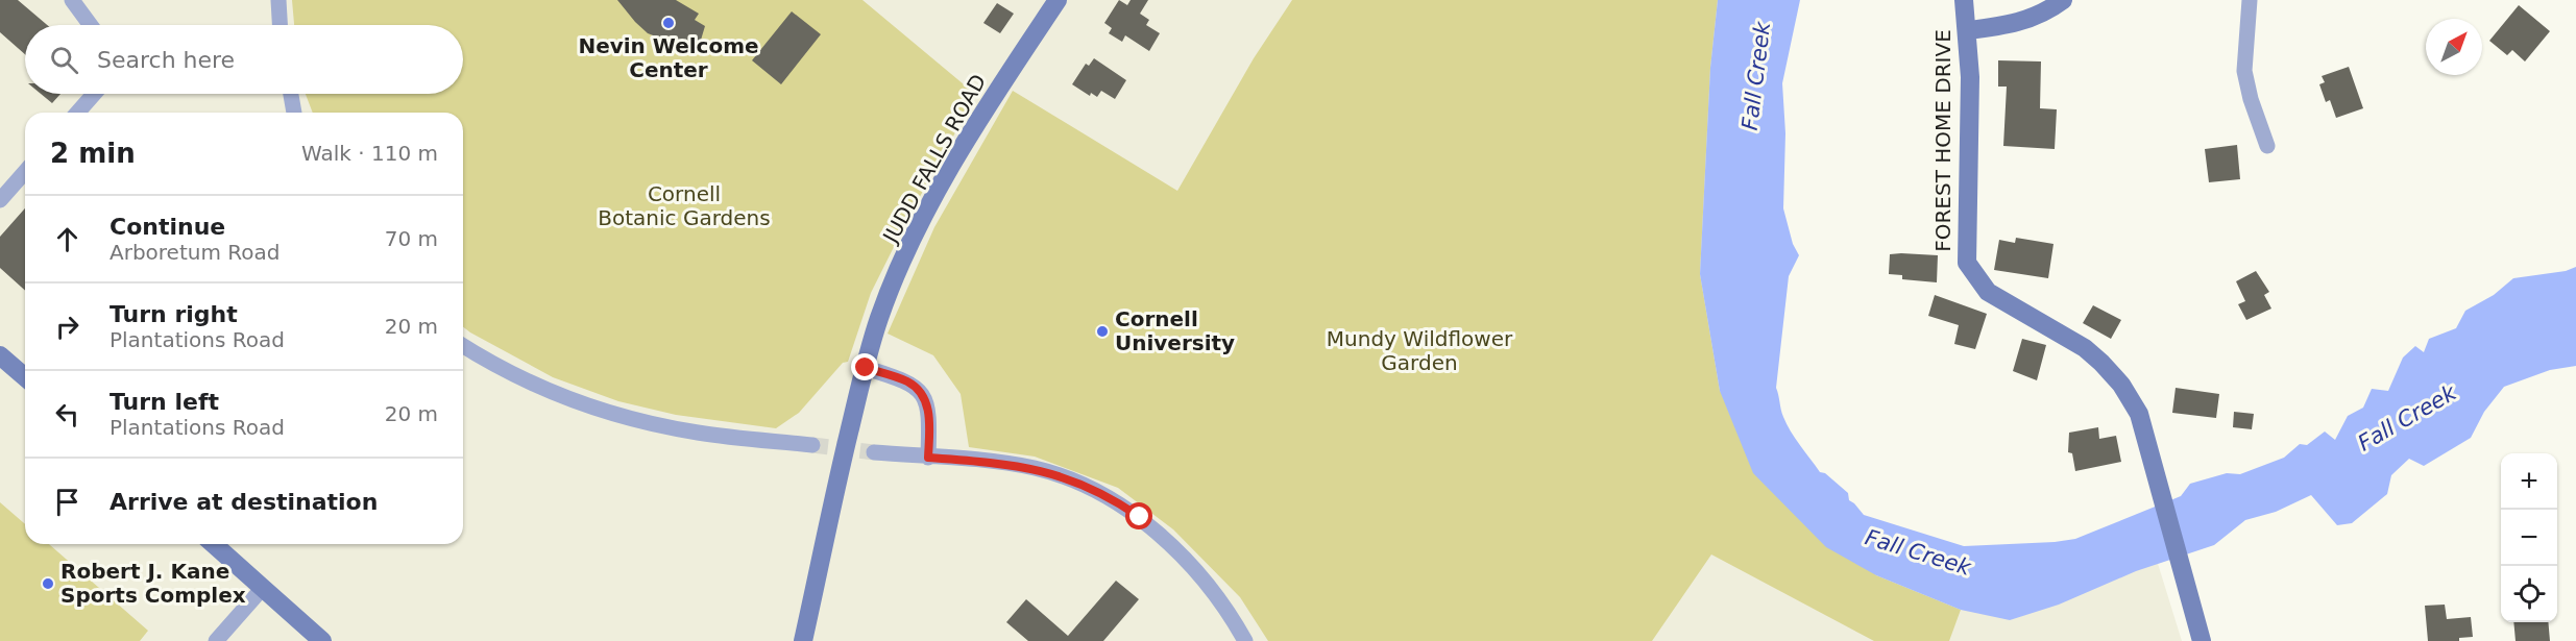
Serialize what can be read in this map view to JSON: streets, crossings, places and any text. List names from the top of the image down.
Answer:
{
  "streets": {
    "street": ["FOREST HOME DRIVE", "JUDD FALLS ROAD"]
  },
  "water": ["Fall Creek"],
  "parks": ["Cornell Botanic Gardens", "Mundy Wildflower Garden"],
  "places": ["Nevin Welcome Center", "Cornell University", "Robert J. Kane Sports Complex"],
  "north": "top right",
  "page": {
    "search": "Search here",
    "heading": ["2 min", "Walk · 110 m"],
    "list": [
      ["Continue", "Arboretum Road", "70 m"],
      ["Turn right", "Plantations Road", "20 m"],
      ["Turn left", "Plantations Road", "20 m"],
      "Arrive at destination"
    ],
    "map_buttons": ["+", "−"]
  }
}
